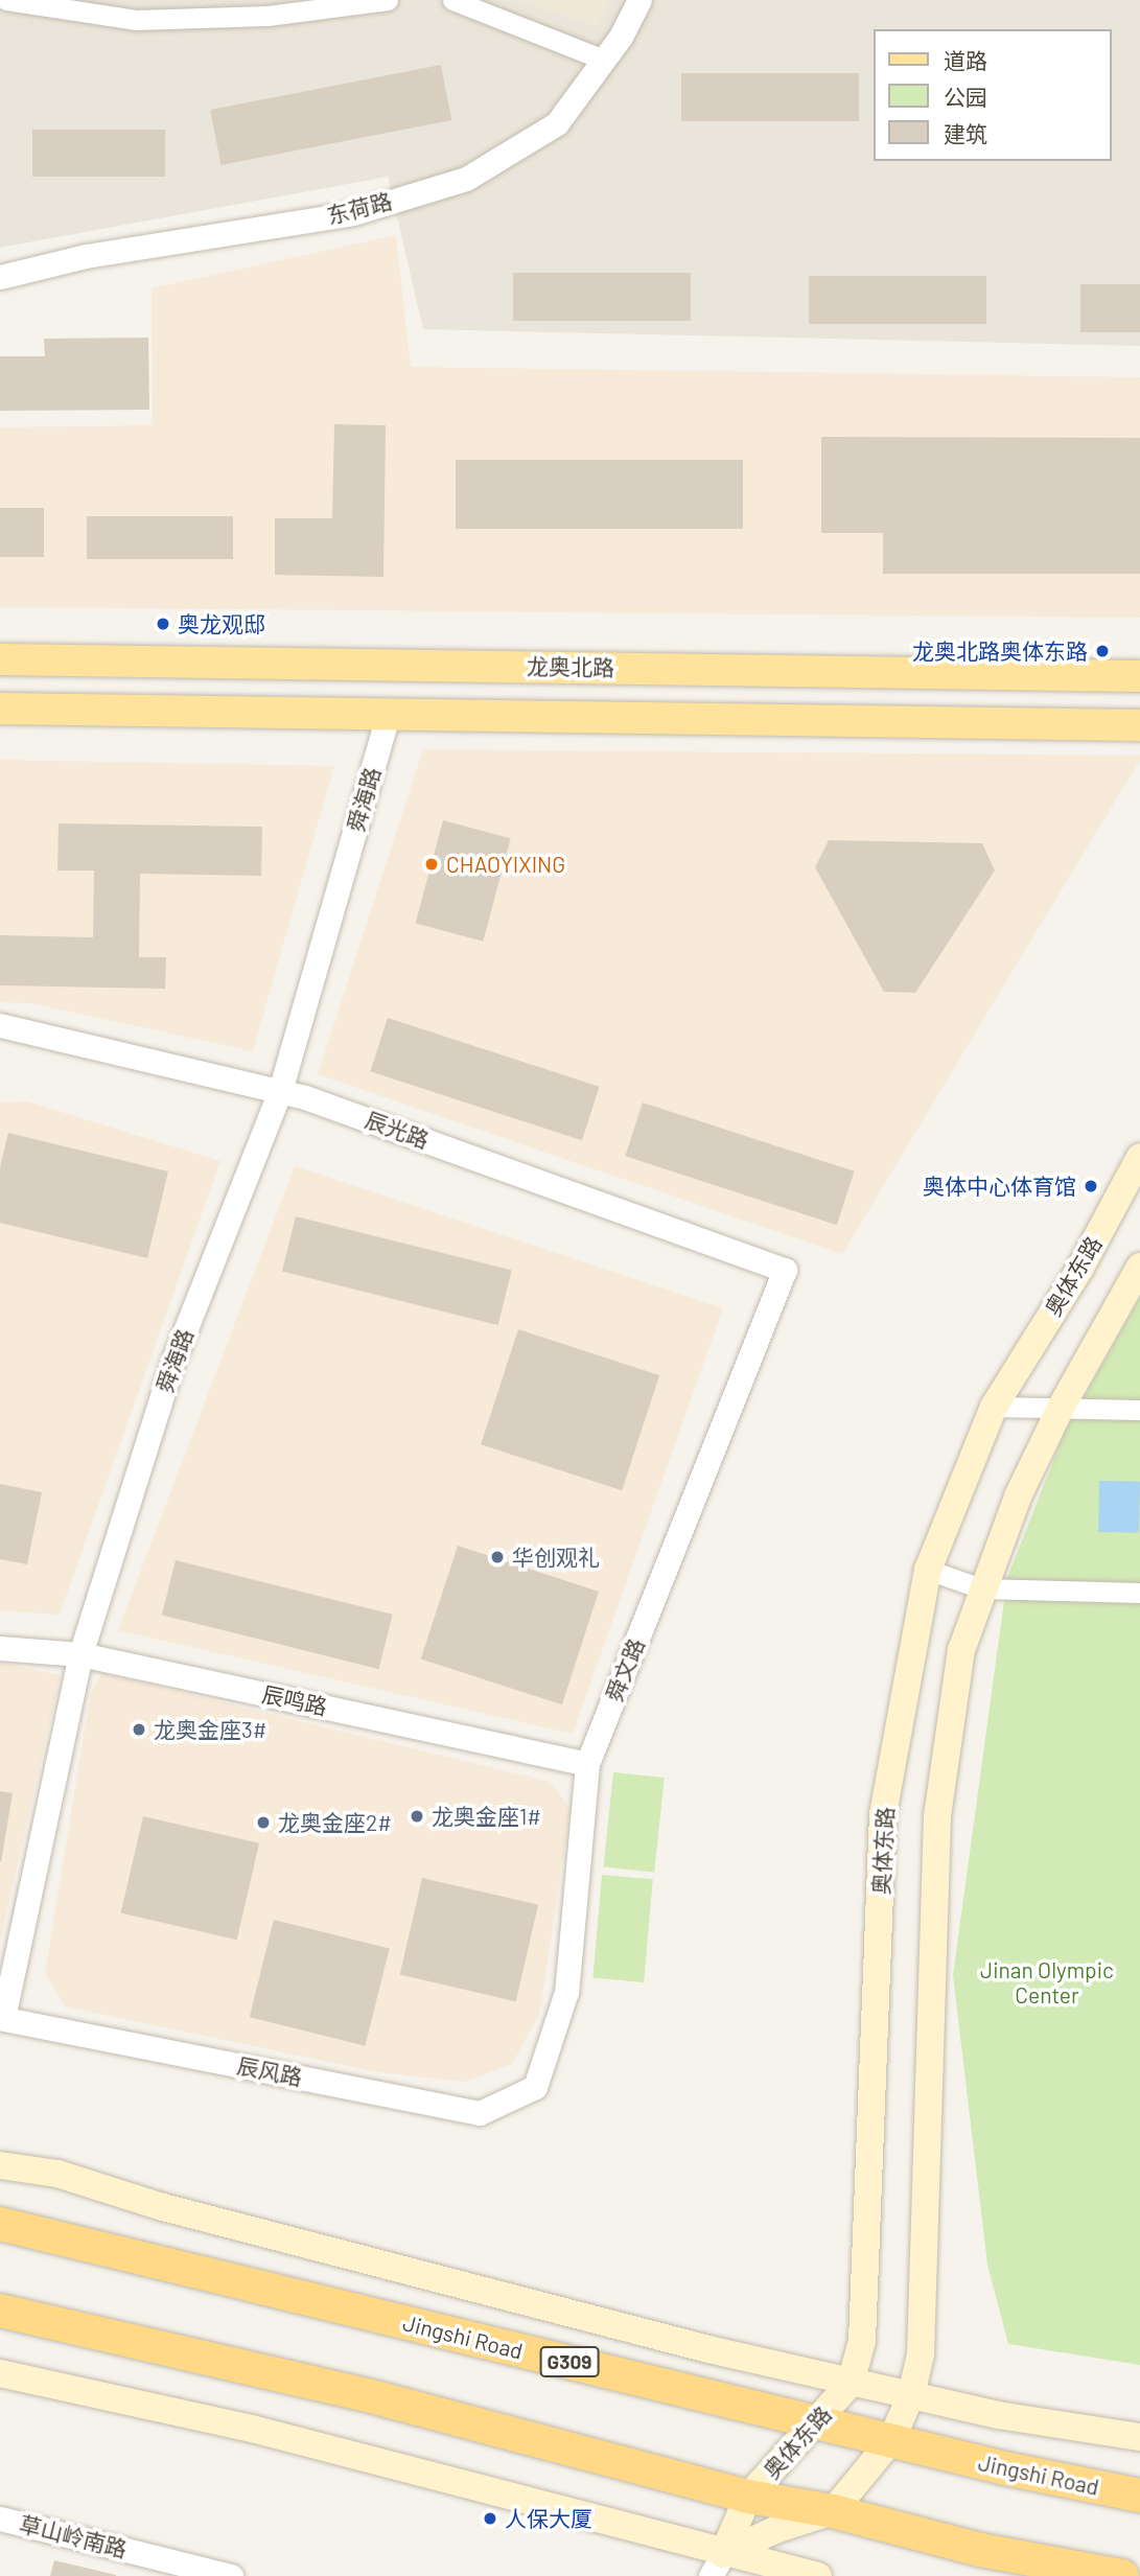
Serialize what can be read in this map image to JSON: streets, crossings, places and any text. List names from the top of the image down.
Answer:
{
  "streets": {
    "highway": ["Jingshi Road", "G309"],
    "main road": ["龙奥北路", "奥体东路"],
    "street": [
      "东荷路",
      "舜海路",
      "辰光路",
      "舜文路",
      "辰鸣路",
      "辰风路",
      "草山岭南路"
    ]
  },
  "crossings": [
    ["舜海路", "辰光路"],
    ["舜海路", "辰鸣路"],
    ["舜海路", "辰风路"],
    ["辰光路", "舜文路"],
    ["奥体东路", "Jingshi Road"],
    ["舜文路", "辰鸣路"],
    ["舜文路", "辰风路"]
  ],
  "parks": ["Jinan Olympic Center"],
  "places": [
    "奥龙观邸",
    "龙奥北路奥体东路",
    "CHAOYIXING",
    "奥体中心体育馆",
    "华创观礼",
    "龙奥金座3#",
    "龙奥金座1#",
    "龙奥金座2#",
    "人保大厦"
  ],
  "legend": ["道路", "公园", "建筑"]
}
